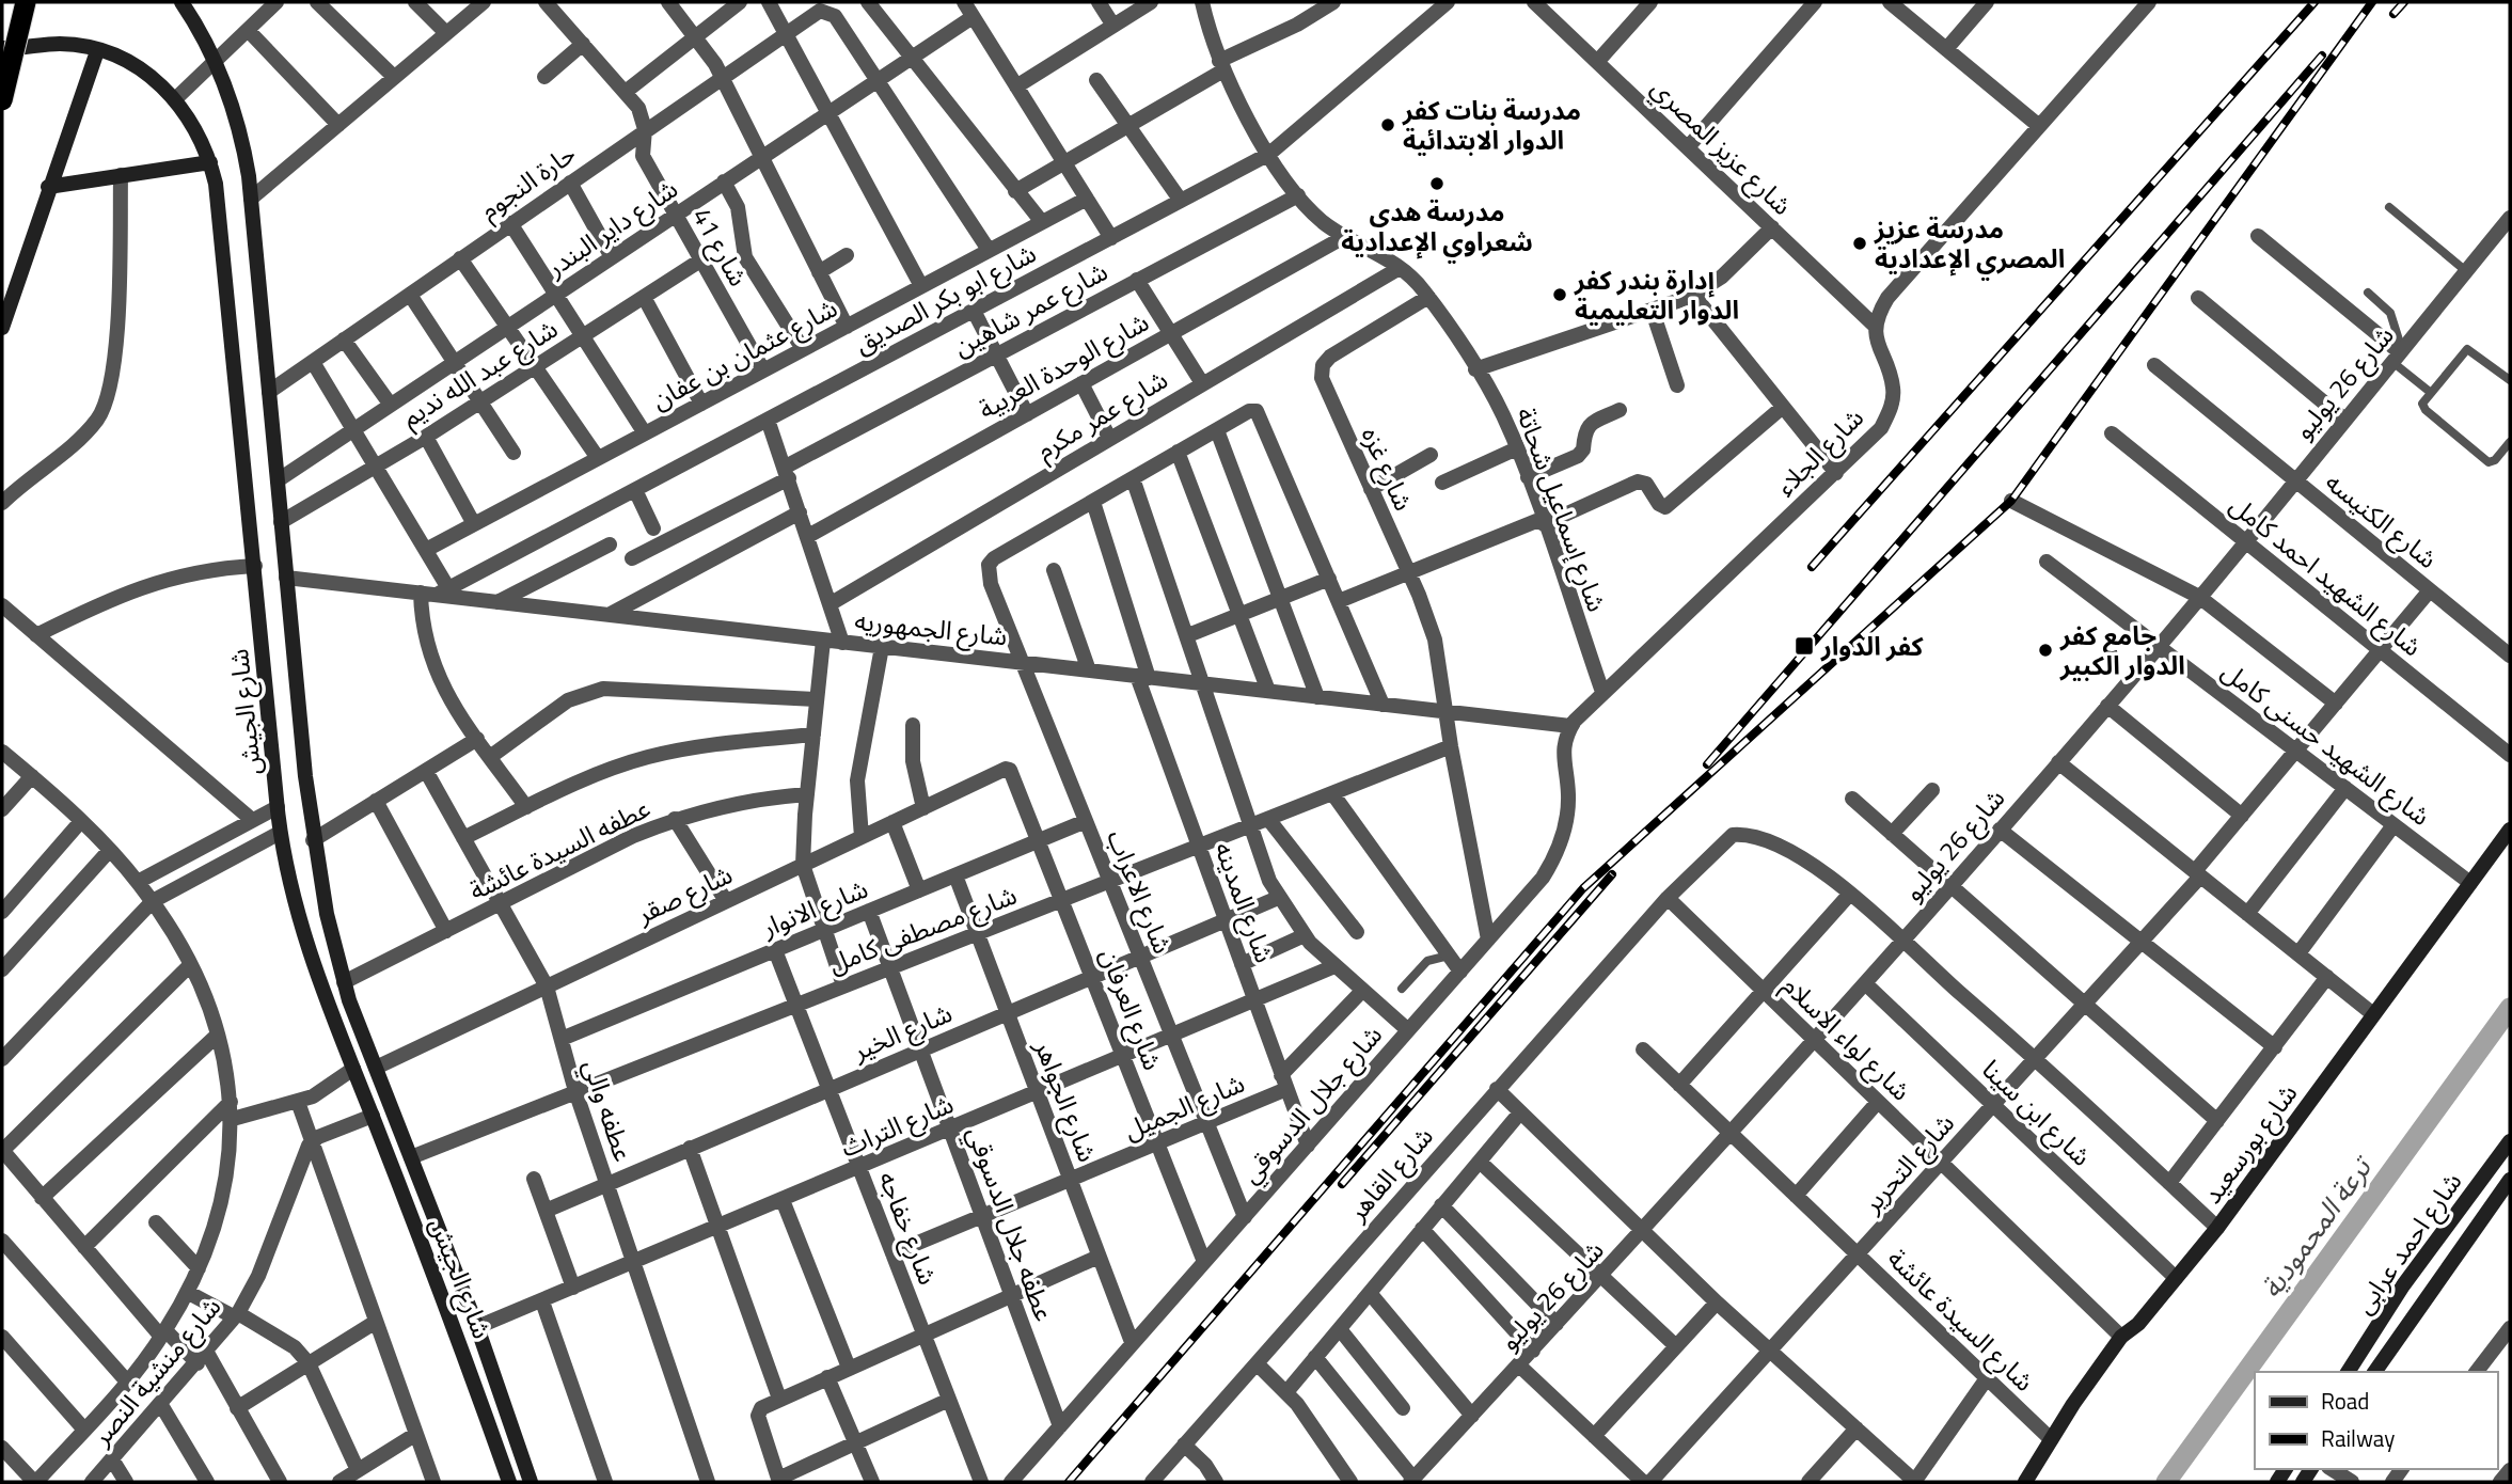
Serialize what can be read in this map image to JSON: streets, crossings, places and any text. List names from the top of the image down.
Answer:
{
  "streets": {
    "main road": ["شارع الجيش", "شارع بورسعيد", "شارع احمد عرابى"],
    "street": [
      "شارع عزيز المصري",
      "حارة النجوم",
      "شارع داير البندر",
      "شارع 41",
      "شارع ابو بكر الصديق",
      "شارع عمر شاهين",
      "شارع عثمان بن عفان",
      "شارع الوحدة العربية",
      "شارع عبد الله نديم",
      "شارع 26 يوليو",
      "شارع عمر مكرم",
      "شارع الجلاء",
      "شارع غزه",
      "شارع إسماعيل شحاتة",
      "شارع الكنيسه",
      "شارع الشهيد احمد كامل",
      "شارع الجمهوريه",
      "شارع الشهيد حسنى كامل",
      "عطفه السيدة عائشة",
      "شارع الاعراب",
      "شارع صقر",
      "شارع المدينه",
      "شارع الانوار",
      "شارع مصطفى كامل",
      "شارع العرفان",
      "شارع الخير",
      "شارع لواء الاسلام",
      "شارع الجواهر",
      "شارع جلال الدسوقي",
      "شارع الجميل",
      "عطفه والي",
      "شارع ابن سينا",
      "شارع التراث",
      "شارع التحرير",
      "شارع القاهر",
      "عطفه جلال الدسوقي",
      "شارع خفاجه",
      "شارع السيدة عائشة",
      "شارع منشية النصر"
    ]
  },
  "crossings": [
    ["شارع عزيز المصري", "شارع الجلاء"],
    ["حارة النجوم", "شارع داير البندر"],
    ["حارة النجوم", "شارع 41"],
    ["حارة النجوم", "شارع الجيش"],
    ["شارع داير البندر", "شارع 41"],
    ["شارع داير البندر", "شارع الجيش"],
    ["شارع 41", "شارع عثمان بن عفان"],
    ["شارع 41", "شارع عبد الله نديم"],
    ["شارع ابو بكر الصديق", "شارع إسماعيل شحاتة"],
    ["شارع ابو بكر الصديق", "شارع الجمهوريه"],
    ["شارع عمر شاهين", "شارع إسماعيل شحاتة"],
    ["شارع الوحدة العربية", "شارع إسماعيل شحاتة"],
    ["شارع عبد الله نديم", "شارع الجيش"],
    ["شارع 26 يوليو", "شارع الكنيسه"],
    ["شارع 26 يوليو", "شارع الشهيد احمد كامل"],
    ["شارع 26 يوليو", "شارع الشهيد حسنى كامل"],
    ["شارع 26 يوليو", "شارع لواء الاسلام"],
    ["شارع 26 يوليو", "شارع ابن سينا"],
    ["شارع 26 يوليو", "شارع القاهر"],
    ["شارع 26 يوليو", "شارع السيدة عائشة"],
    ["شارع عمر مكرم", "شارع إسماعيل شحاتة"],
    ["شارع الجلاء", "شارع إسماعيل شحاتة"],
    ["شارع الجلاء", "شارع الجمهوريه"],
    ["شارع الجلاء", "شارع جلال الدسوقي"],
    ["شارع غزه", "شارع إسماعيل شحاتة"],
    ["شارع غزه", "شارع الجمهوريه"],
    ["شارع غزه", "شارع مصطفى كامل"],
    ["شارع غزه", "شارع جلال الدسوقي"],
    ["شارع الكنيسه", "شارع التحرير"],
    ["شارع الشهيد احمد كامل", "شارع التحرير"],
    ["شارع الجمهوريه", "شارع الجيش"],
    ["شارع الجمهوريه", "شارع الاعراب"],
    ["شارع الجمهوريه", "شارع المدينه"],
    ["شارع الجمهوريه", "شارع جلال الدسوقي"],
    ["شارع الجيش", "عطفه السيدة عائشة"],
    ["شارع الجيش", "شارع صقر"],
    ["شارع الجيش", "شارع مصطفى كامل"],
    ["شارع الجيش", "شارع التراث"],
    ["شارع الشهيد حسنى كامل", "شارع بورسعيد"],
    ["شارع الشهيد حسنى كامل", "شارع التحرير"],
    ["عطفه السيدة عائشة", "عطفه والي"],
    ["شارع الاعراب", "شارع المدينه"],
    ["شارع الاعراب", "شارع الانوار"],
    ["شارع الاعراب", "شارع مصطفى كامل"],
    ["شارع الاعراب", "شارع الخير"],
    ["شارع الاعراب", "شارع جلال الدسوقي"],
    ["شارع الاعراب", "شارع الجميل"],
    ["شارع الاعراب", "شارع التراث"],
    ["شارع صقر", "شارع العرفان"],
    ["شارع صقر", "عطفه والي"],
    ["شارع المدينه", "شارع مصطفى كامل"],
    ["شارع المدينه", "شارع الخير"],
    ["شارع المدينه", "شارع جلال الدسوقي"],
    ["شارع المدينه", "شارع الجميل"],
    ["شارع المدينه", "شارع التراث"],
    ["شارع الانوار", "شارع العرفان"],
    ["شارع الانوار", "شارع الجواهر"],
    ["شارع الانوار", "عطفه والي"],
    ["شارع الانوار", "عطفه جلال الدسوقي"],
    ["شارع الانوار", "شارع خفاجه"],
    ["شارع مصطفى كامل", "شارع العرفان"],
    ["شارع مصطفى كامل", "شارع الجواهر"],
    ["شارع مصطفى كامل", "عطفه والي"],
    ["شارع مصطفى كامل", "عطفه جلال الدسوقي"],
    ["شارع مصطفى كامل", "شارع خفاجه"],
    ["شارع العرفان", "شارع الخير"],
    ["شارع العرفان", "شارع جلال الدسوقي"],
    ["شارع العرفان", "شارع الجميل"],
    ["شارع العرفان", "شارع التراث"],
    ["شارع الخير", "شارع الجواهر"],
    ["شارع الخير", "عطفه والي"],
    ["شارع الخير", "عطفه جلال الدسوقي"],
    ["شارع الخير", "شارع خفاجه"],
    ["شارع لواء الاسلام", "شارع بورسعيد"],
    ["شارع لواء الاسلام", "شارع التحرير"],
    ["شارع لواء الاسلام", "شارع القاهر"],
    ["شارع الجواهر", "شارع جلال الدسوقي"],
    ["شارع الجواهر", "شارع الجميل"],
    ["شارع الجواهر", "شارع التراث"],
    ["شارع جلال الدسوقي", "عطفه جلال الدسوقي"],
    ["شارع الجميل", "عطفه جلال الدسوقي"],
    ["شارع الجميل", "شارع خفاجه"],
    ["عطفه والي", "شارع التراث"],
    ["شارع ابن سينا", "شارع بورسعيد"],
    ["شارع ابن سينا", "شارع التحرير"],
    ["شارع التراث", "عطفه جلال الدسوقي"],
    ["شارع التراث", "شارع خفاجه"],
    ["شارع بورسعيد", "شارع القاهر"],
    ["شارع بورسعيد", "شارع السيدة عائشة"],
    ["شارع التحرير", "شارع القاهر"],
    ["شارع التحرير", "شارع السيدة عائشة"]
  ],
  "water": ["ترعة المحمودية"],
  "places": {
    "other": [
      "مدرسة بنات كفر الدوار الابتدائية",
      "مدرسة هدى شعراوي الإعدادية",
      "مدرسة عزيز المصري الإعدادية",
      "إدارة بندر كفر الدوار التعليمية",
      "جامع كفر الدوار الكبير"
    ],
    "transit": ["كفر الدوار"]
  },
  "legend": ["Road", "Railway"]
}
